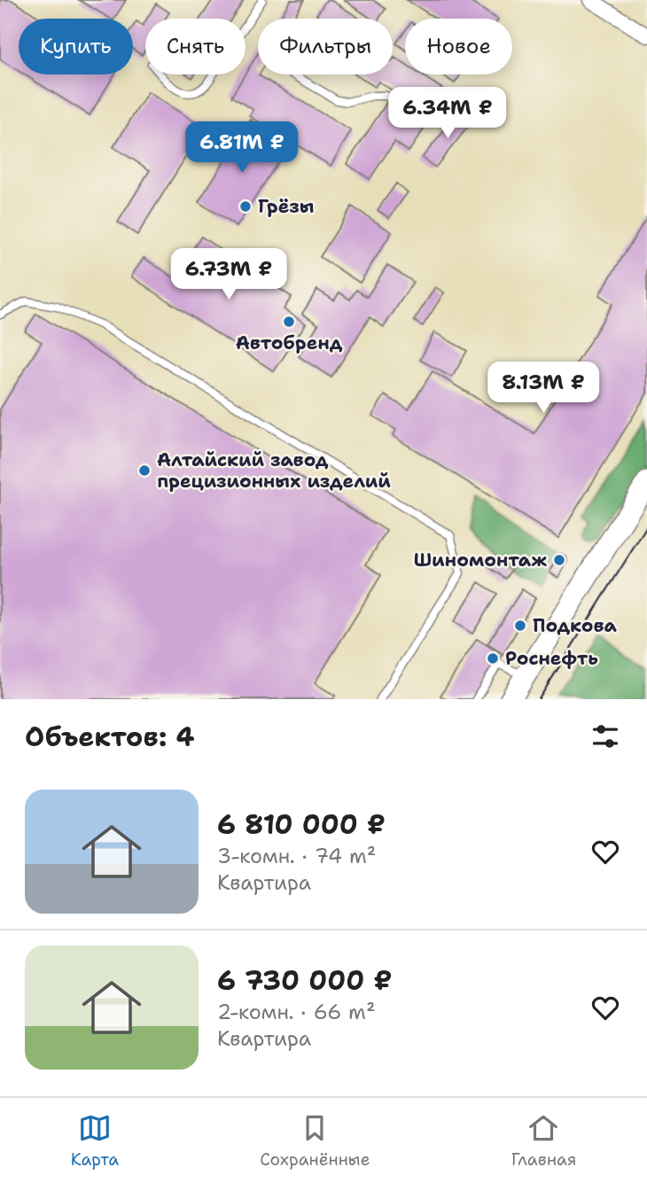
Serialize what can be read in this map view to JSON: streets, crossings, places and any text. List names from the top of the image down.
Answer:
{
  "places": [
    "Грёзы",
    "Автобренд",
    "Алтайский завод прецизионных изделий",
    "Шиномонтаж",
    "Подкова",
    "Роснефть"
  ],
  "page": {
    "chip": [
      "Купить",
      "Снять",
      "Фильтры",
      "Новое"
    ],
    "price": [
      "6.34M ₽",
      "6.81M ₽",
      "6.73M ₽",
      "8.13M ₽"
    ],
    "heading": "Объектов: 4",
    "list": [
      {
        "name": "6 810 000 ₽",
        "note": "3-комн. · 74 m² · Квартира"
      },
      {
        "name": "6 730 000 ₽",
        "note": "2-комн. · 66 m² · Квартира"
      }
    ],
    "tabs": ["Карта", "Сохранённые", "Главная"]
  }
}
